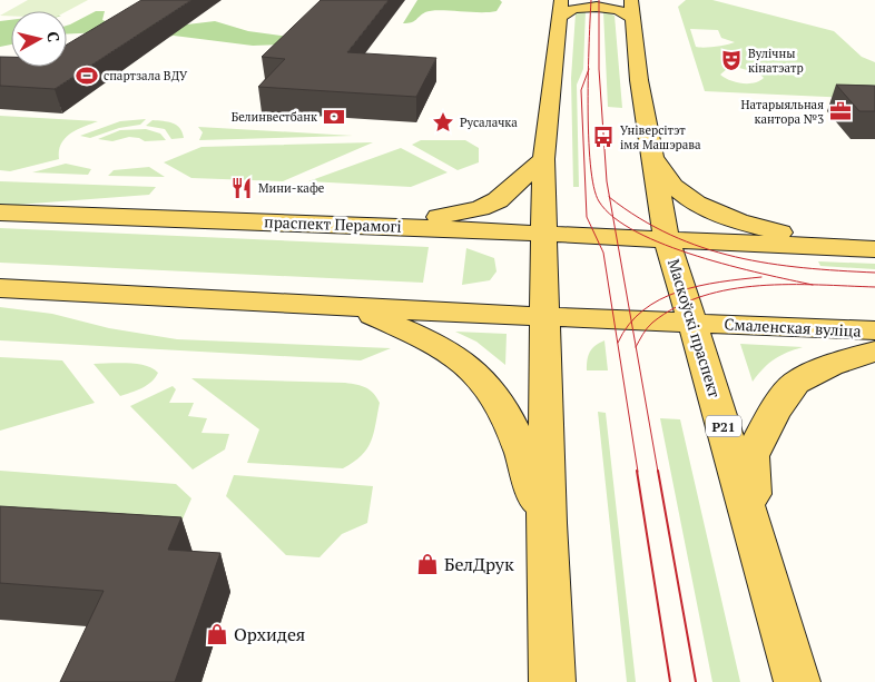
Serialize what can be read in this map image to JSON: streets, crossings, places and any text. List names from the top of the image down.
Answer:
{
  "streets": {
    "main road": [
      "праспект Перамогі",
      "Смаленская вуліца",
      "Маскоўскі праспект",
      "Р21"
    ]
  },
  "crossings": [
    ["праспект Перамогі", "Маскоўскі праспект"],
    ["Смаленская вуліца", "Маскоўскі праспект"]
  ],
  "places": {
    "theatre": ["Вулічны кінатэатр"],
    "sports": ["спартзала ВДУ"],
    "office": ["Натарыяльная кантора №3"],
    "bank": ["Белинвестбанк"],
    "place": ["Русалачка"],
    "bus stop": ["Універсітэт імя Машэрава"],
    "restaurant": ["Мини-кафе"],
    "shop": ["БелДрук", "Орхидея"]
  },
  "north": "right"
}
